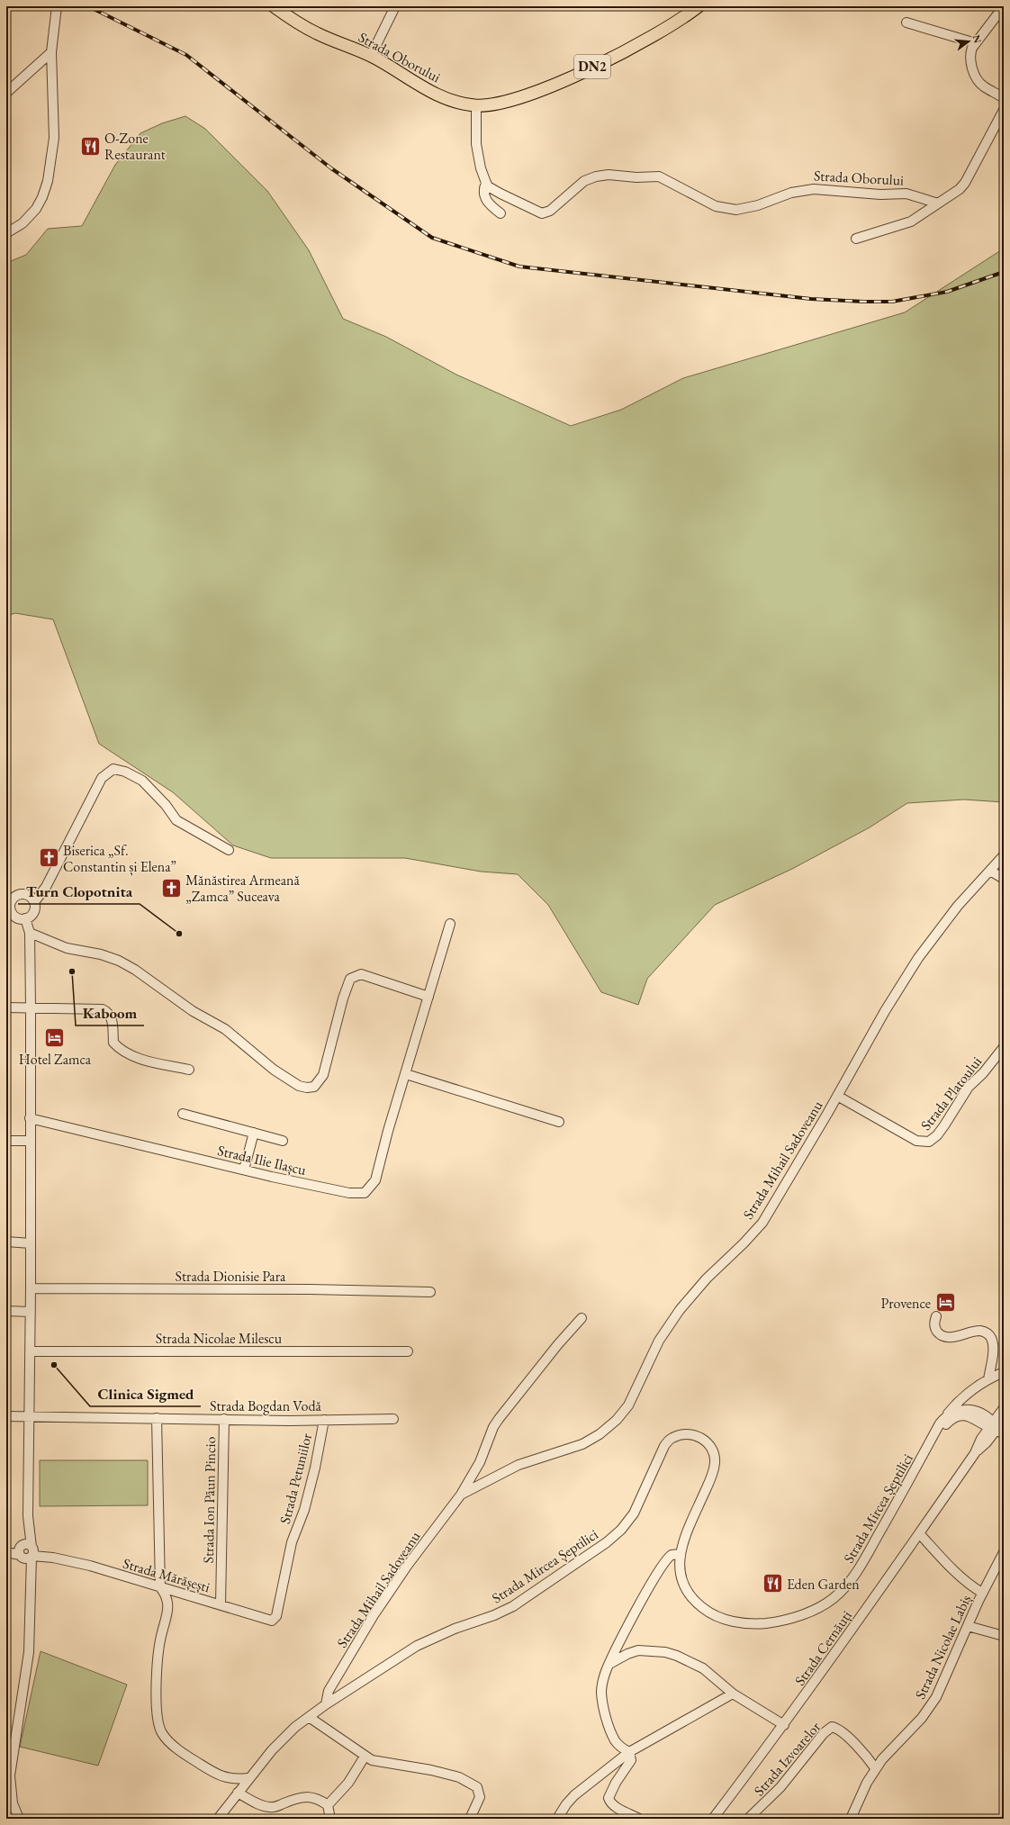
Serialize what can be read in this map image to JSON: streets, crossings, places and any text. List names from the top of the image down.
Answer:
{
  "streets": {
    "main road": ["Strada Oborului", "DN2"],
    "street": [
      "Strada Platoului",
      "Strada Ilie Ilașcu",
      "Strada Mihail Sadoveanu",
      "Strada Dionisie Para",
      "Strada Nicolae Milescu",
      "Strada Bogdan Vodă",
      "Strada Petuniilor",
      "Strada Ion Păun Pincio",
      "Strada Mircea Șeptilici",
      "Strada Mărășești",
      "Strada Nicolae Labiș",
      "Strada Cernăuți",
      "Strada Izvoarelor"
    ]
  },
  "crossings": [
    ["Strada Platoului", "Strada Mihail Sadoveanu"],
    ["Strada Mihail Sadoveanu", "Strada Mircea Șeptilici"],
    ["Strada Bogdan Vodă", "Strada Petuniilor"],
    ["Strada Bogdan Vodă", "Strada Ion Păun Pincio"],
    ["Strada Petuniilor", "Strada Mărășești"],
    ["Strada Ion Păun Pincio", "Strada Mărășești"],
    ["Strada Mircea Șeptilici", "Strada Cernăuți"],
    ["Strada Nicolae Labiș", "Strada Izvoarelor"]
  ],
  "places": {
    "restaurant": ["O-Zone Restaurant", "Eden Garden"],
    "church": ["Biserica „Sf. Constantin și Elena”", "Mănăstirea Armeană „Zamca” Suceava"],
    "other": ["Turn Clopotnita", "Kaboom", "Clinica Sigmed"],
    "hotel": ["Hotel Zamca", "Provence"]
  },
  "north": "right"
}
